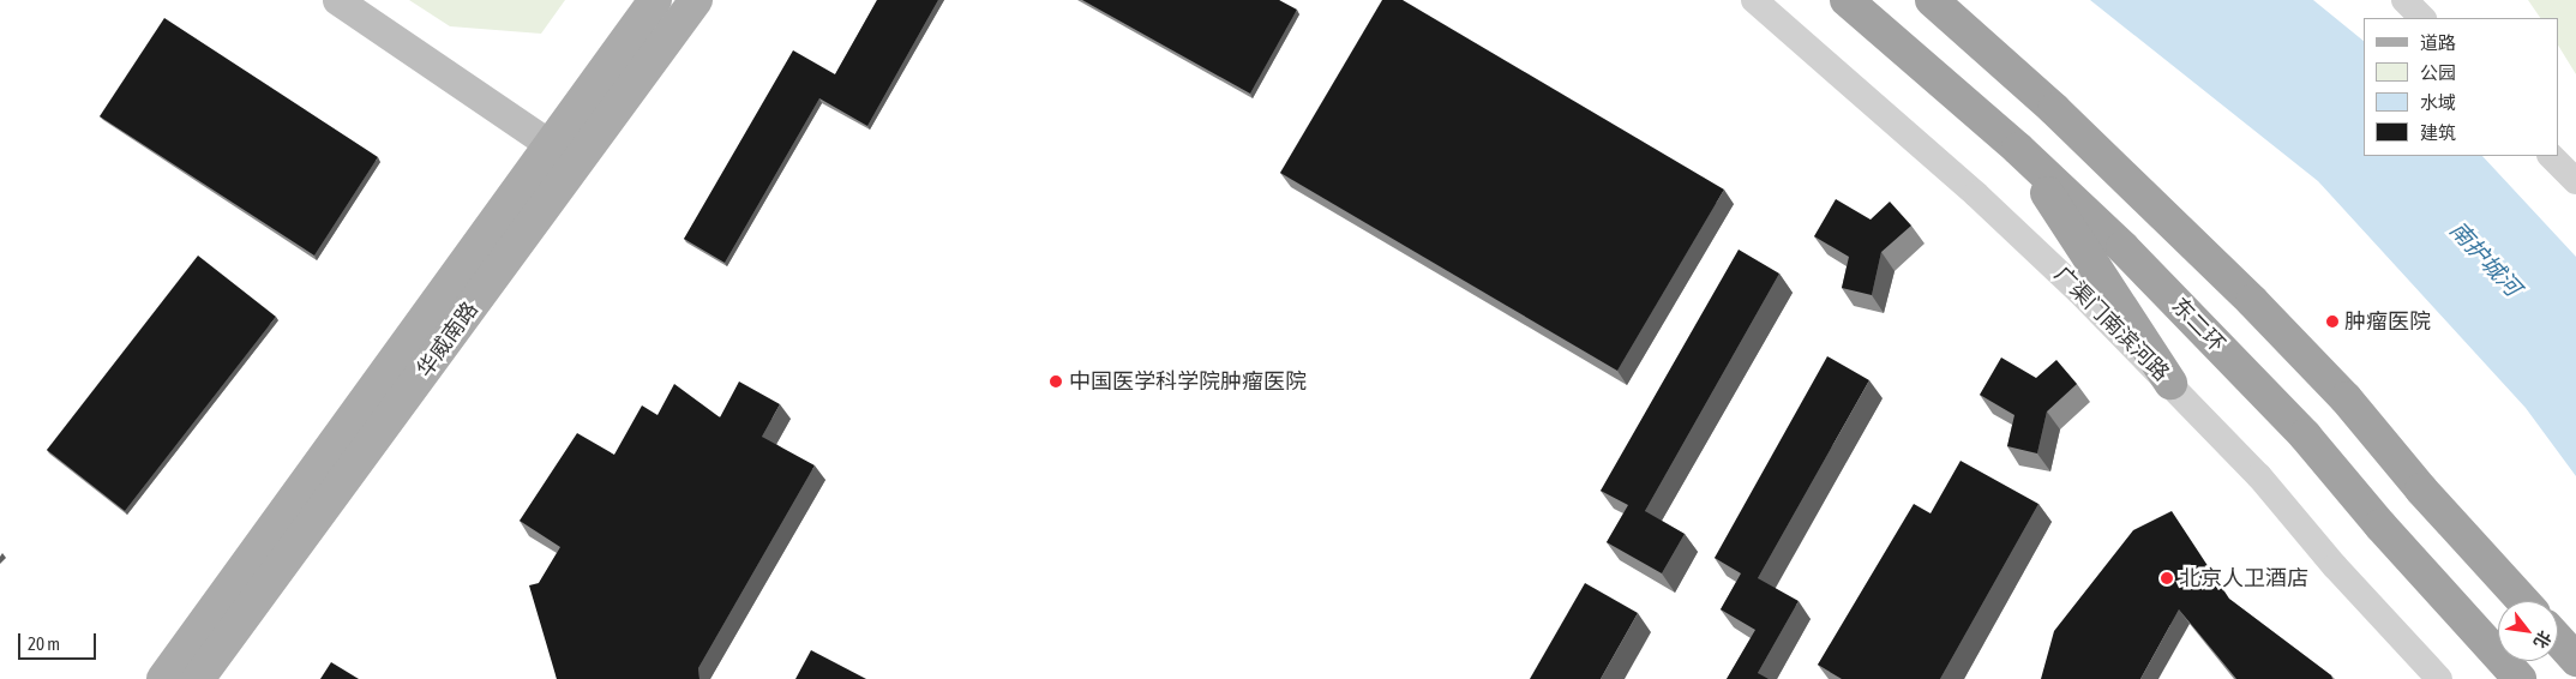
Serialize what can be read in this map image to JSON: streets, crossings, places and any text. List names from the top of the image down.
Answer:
{
  "streets": {
    "highway": ["东二环"],
    "main road": ["华威南路"],
    "street": ["广渠门南滨河路"]
  },
  "water": ["南护城河"],
  "places": ["肿瘤医院", "中国医学科学院肿瘤医院", "北京人卫酒店"],
  "legend": [
    "道路",
    "公园",
    "水域",
    "建筑"
  ],
  "scale_bar": "20 m",
  "north": "bottom right"
}
